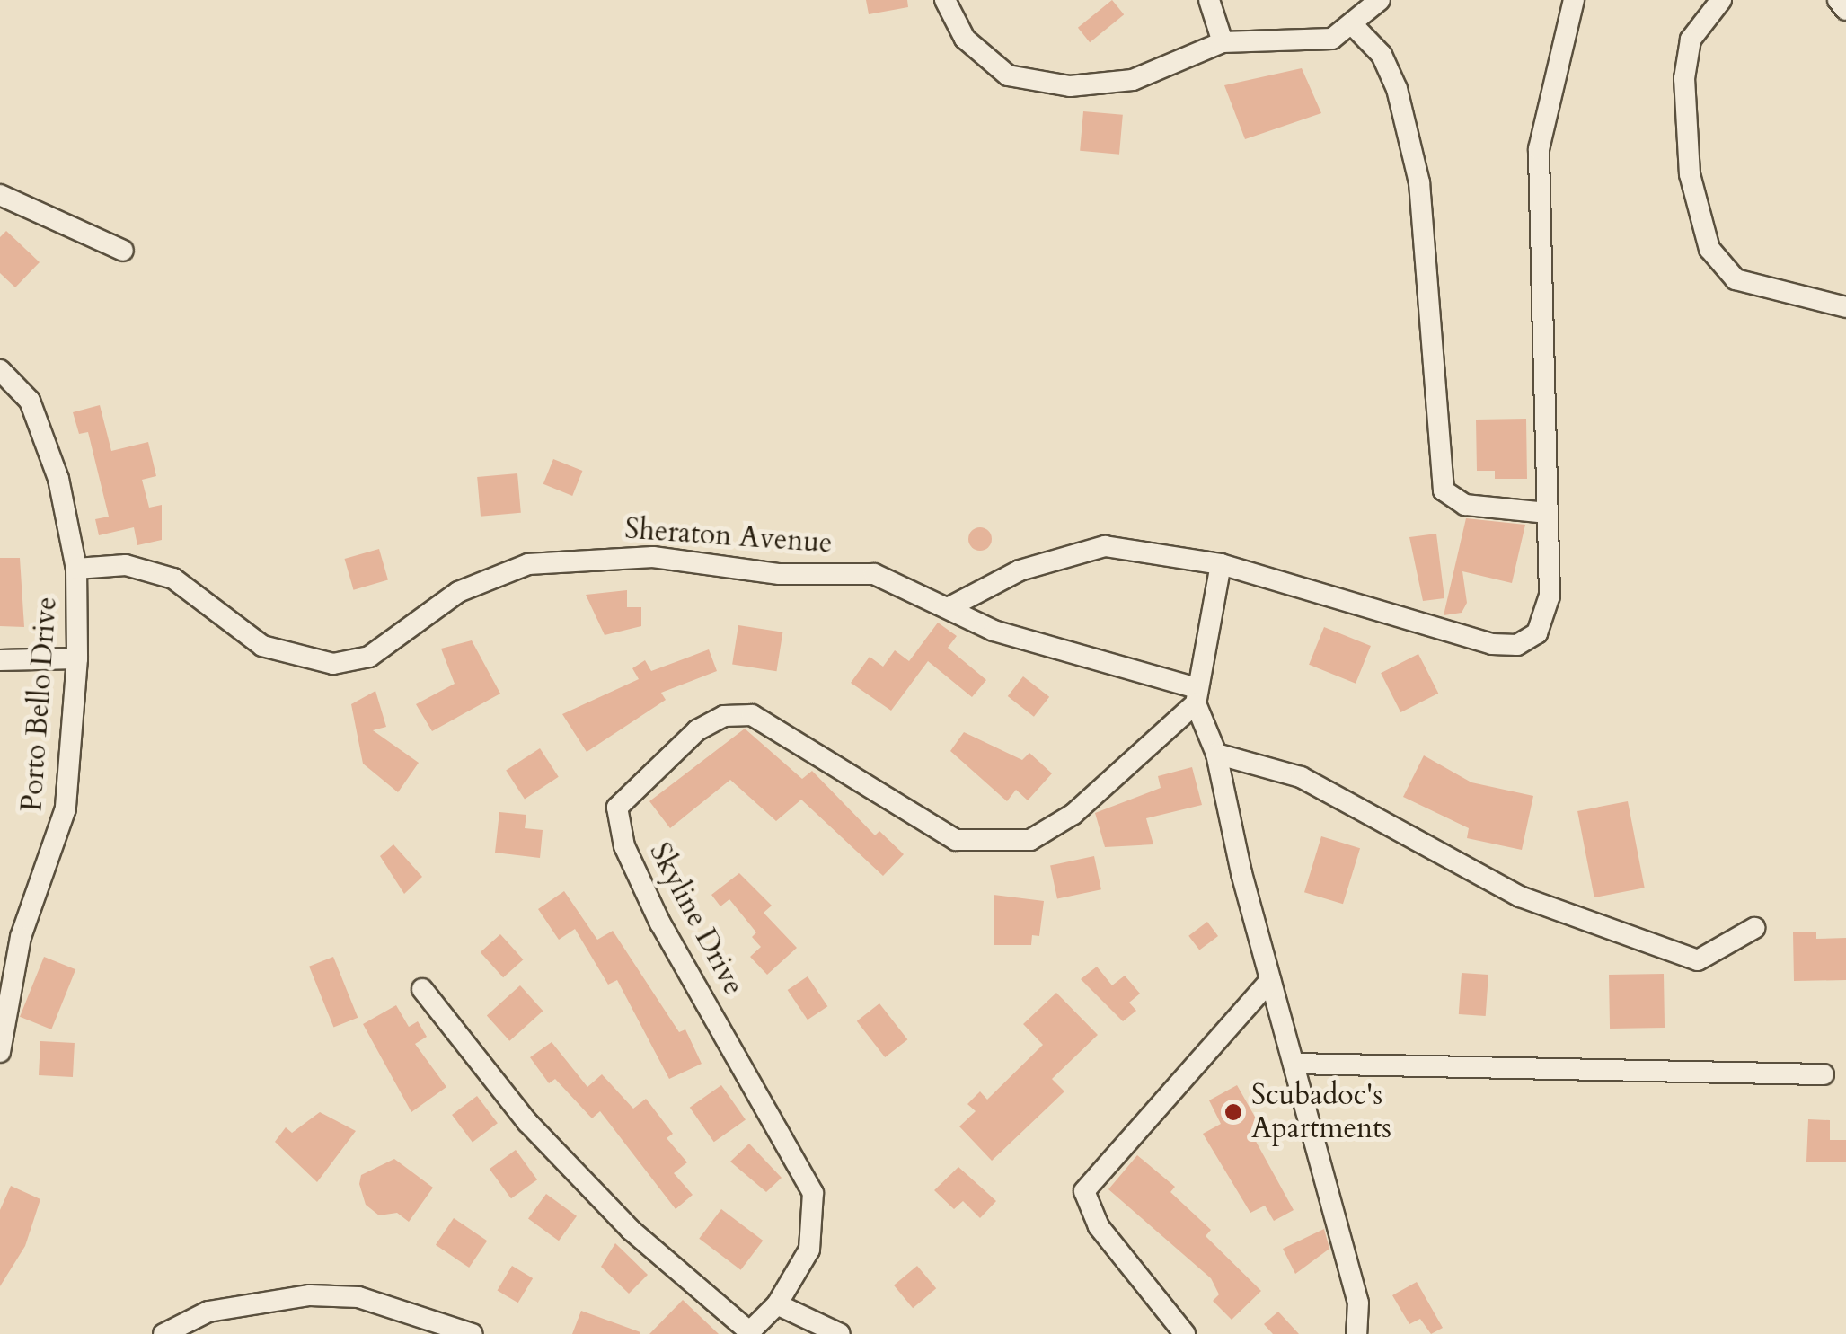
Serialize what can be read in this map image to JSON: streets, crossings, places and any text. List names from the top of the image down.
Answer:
{
  "streets": {
    "street": ["Sheraton Avenue", "Porto Bello Drive", "Skyline Drive"]
  },
  "crossings": [
    ["Sheraton Avenue", "Porto Bello Drive"],
    ["Sheraton Avenue", "Skyline Drive"]
  ],
  "places": ["Scubadoc's Apartments"]
}
